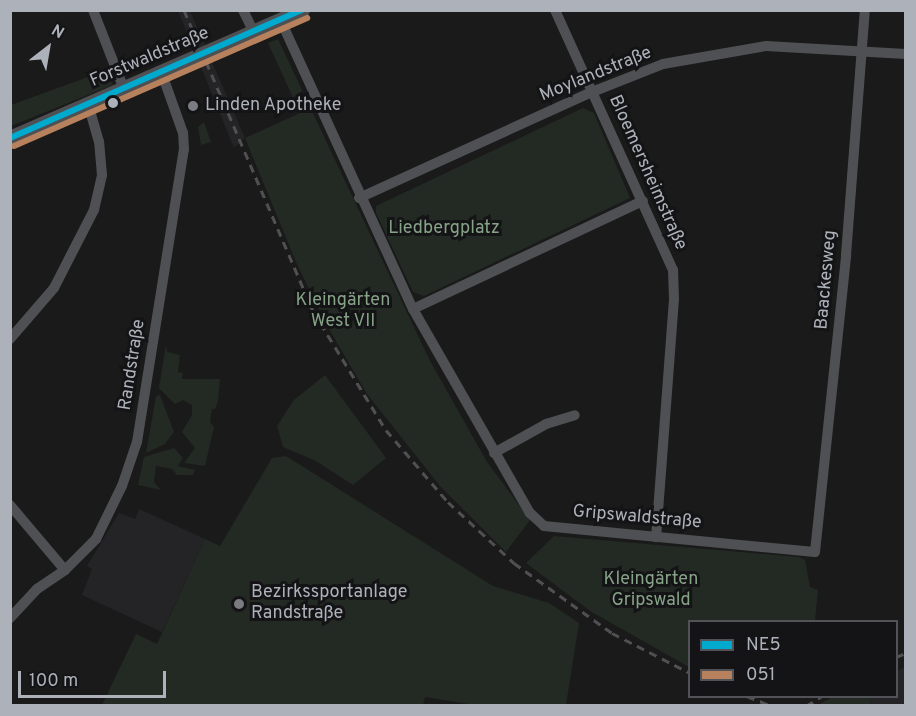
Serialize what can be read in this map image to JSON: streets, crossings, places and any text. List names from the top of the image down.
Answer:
{
  "streets": {
    "street": [
      "Forstwaldstraße",
      "Moylandstraße",
      "Bloemersheimstraße",
      "Baackesweg",
      "Randstraße",
      "Gripswaldstraße"
    ]
  },
  "crossings": [
    ["Forstwaldstraße", "Randstraße"],
    ["Forstwaldstraße", "Gripswaldstraße"],
    ["Moylandstraße", "Bloemersheimstraße"],
    ["Moylandstraße", "Baackesweg"],
    ["Moylandstraße", "Gripswaldstraße"],
    ["Bloemersheimstraße", "Gripswaldstraße"],
    ["Baackesweg", "Gripswaldstraße"]
  ],
  "parks": ["Liedbergplatz", "Kleingärten West VII", "Kleingärten Gripswald"],
  "places": ["Linden Apotheke", "Bezirkssportanlage Randstraße"],
  "lines": ["transit line NE5", "transit line 051"],
  "legend": ["NE5", "051"],
  "scale_bar": "100 m",
  "north": "top right"
}
